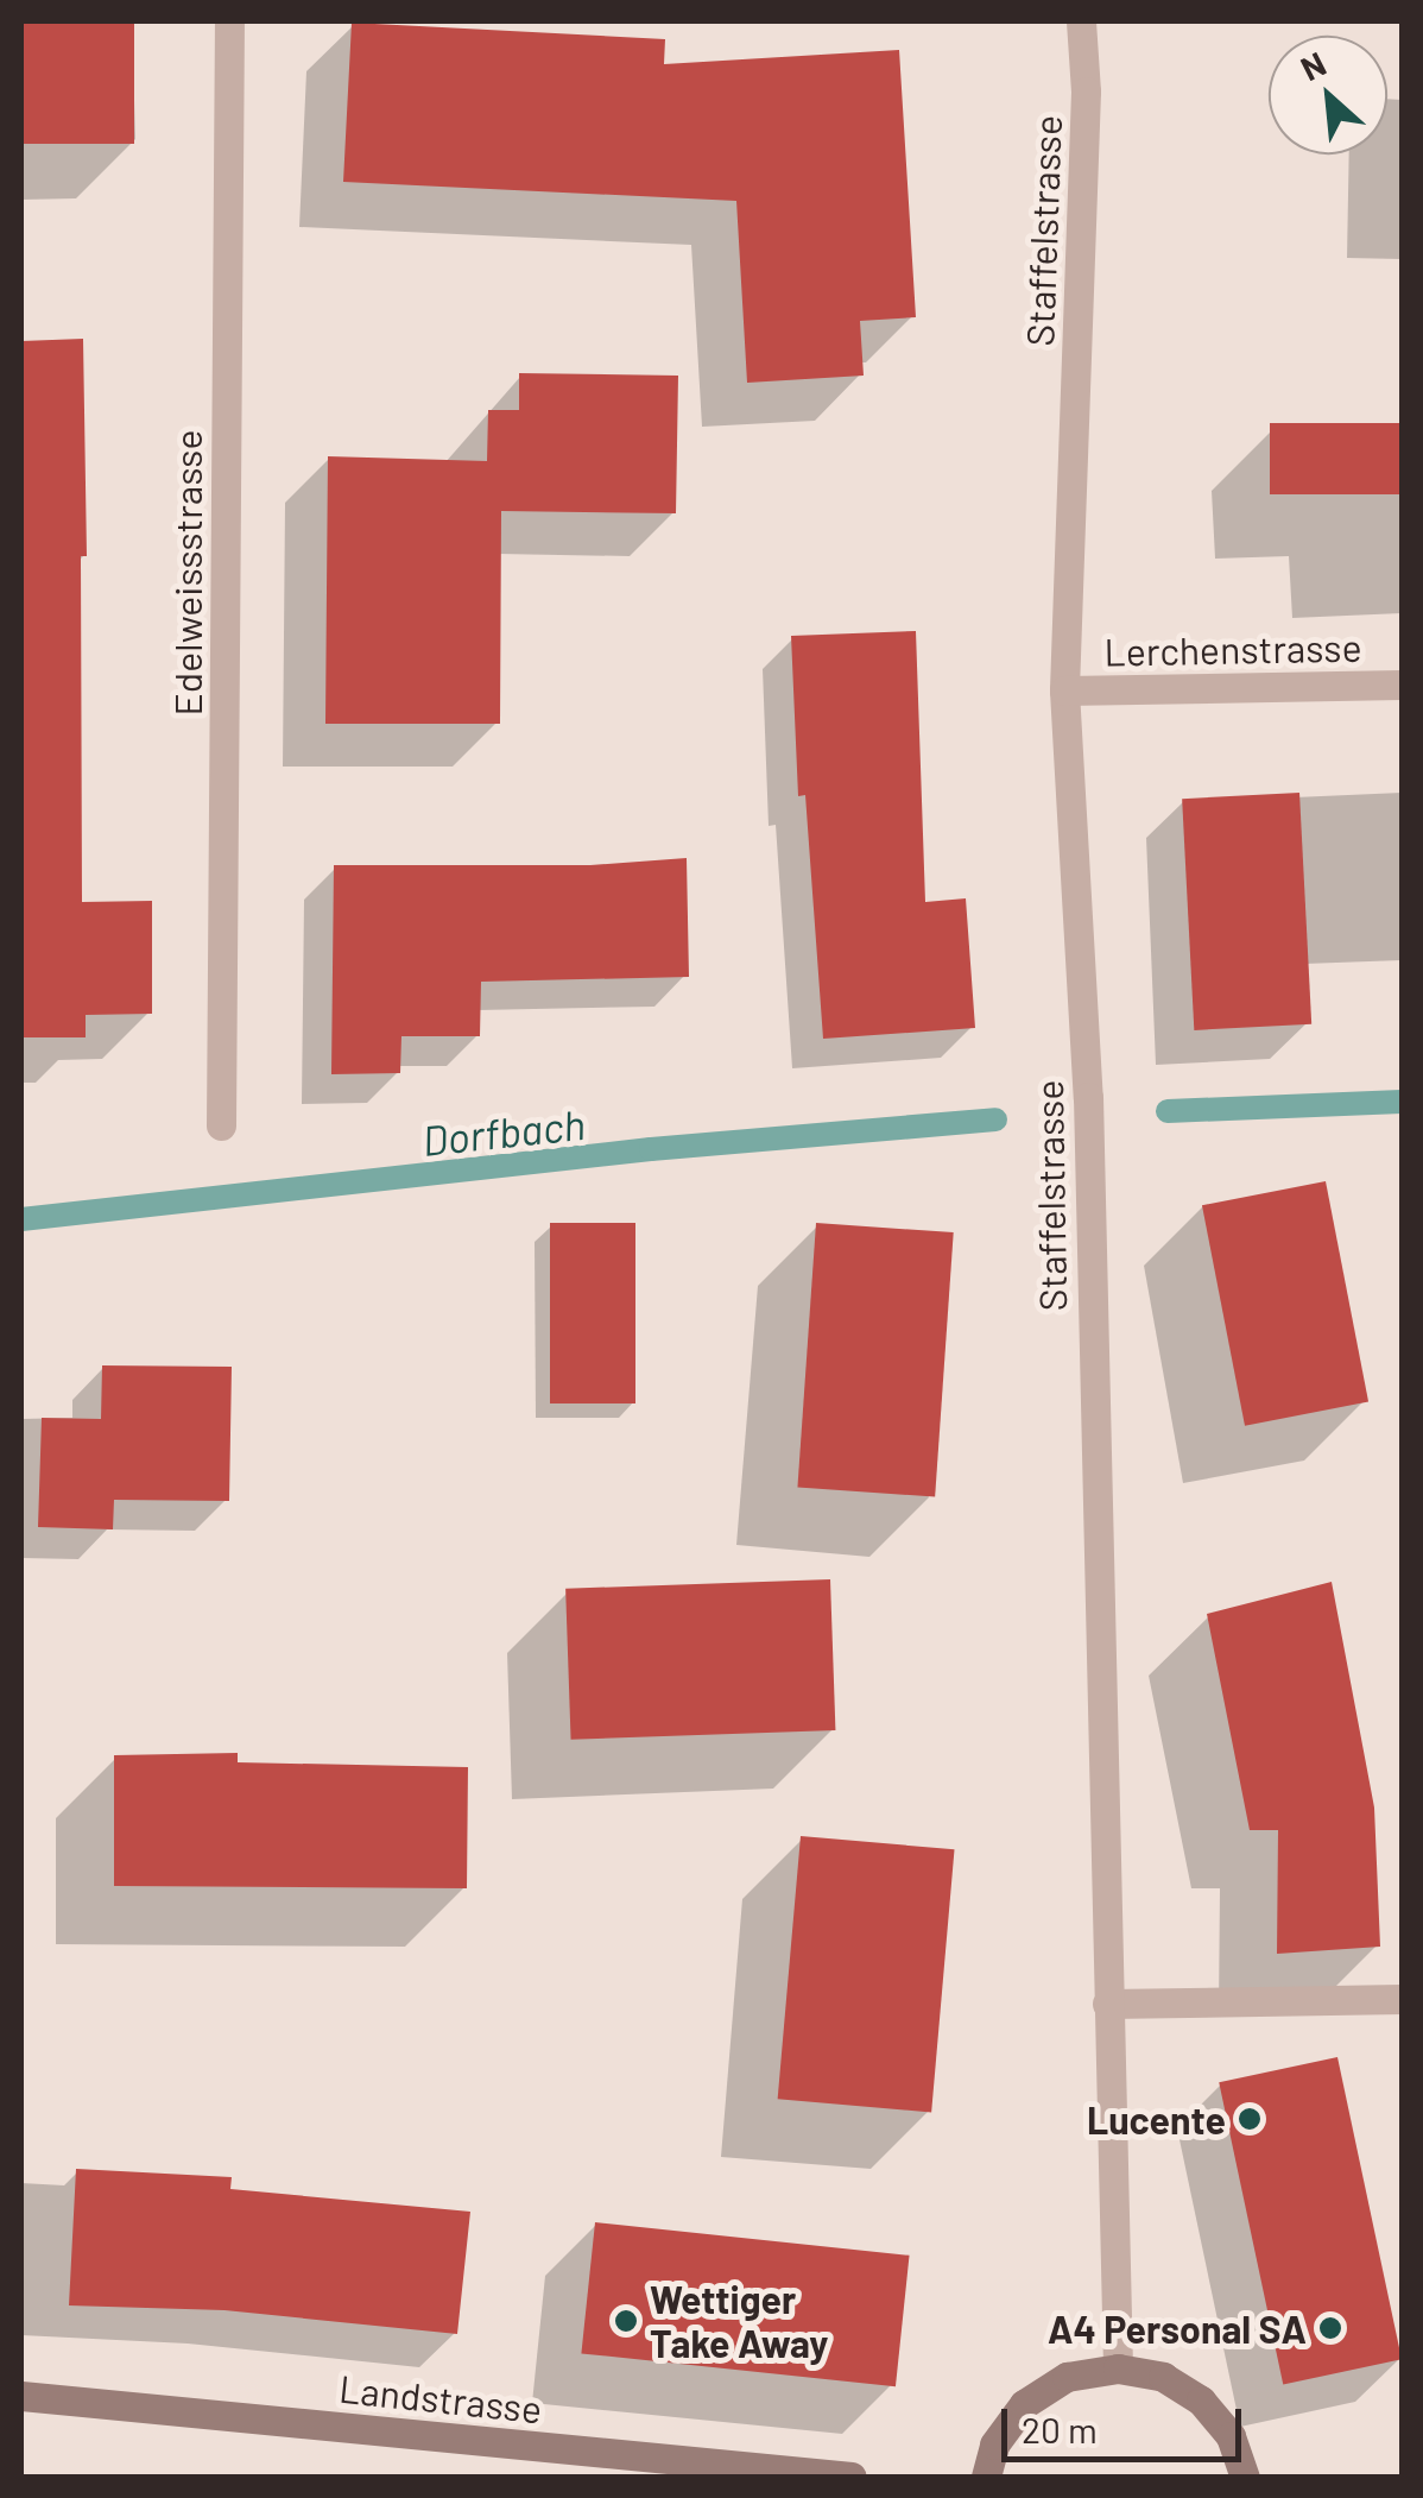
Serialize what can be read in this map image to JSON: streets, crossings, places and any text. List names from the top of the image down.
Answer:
{
  "streets": {
    "main road": ["Landstrasse"],
    "street": ["Staffelstrasse", "Edelweissstrasse", "Lerchenstrasse"]
  },
  "crossings": [
    ["Staffelstrasse", "Lerchenstrasse"]
  ],
  "water": ["Dorfbach"],
  "places": ["Lucente", "Wettiger Take Away", "A4 Personal SA"],
  "scale_bar": "20 m",
  "north": "top left"
}
